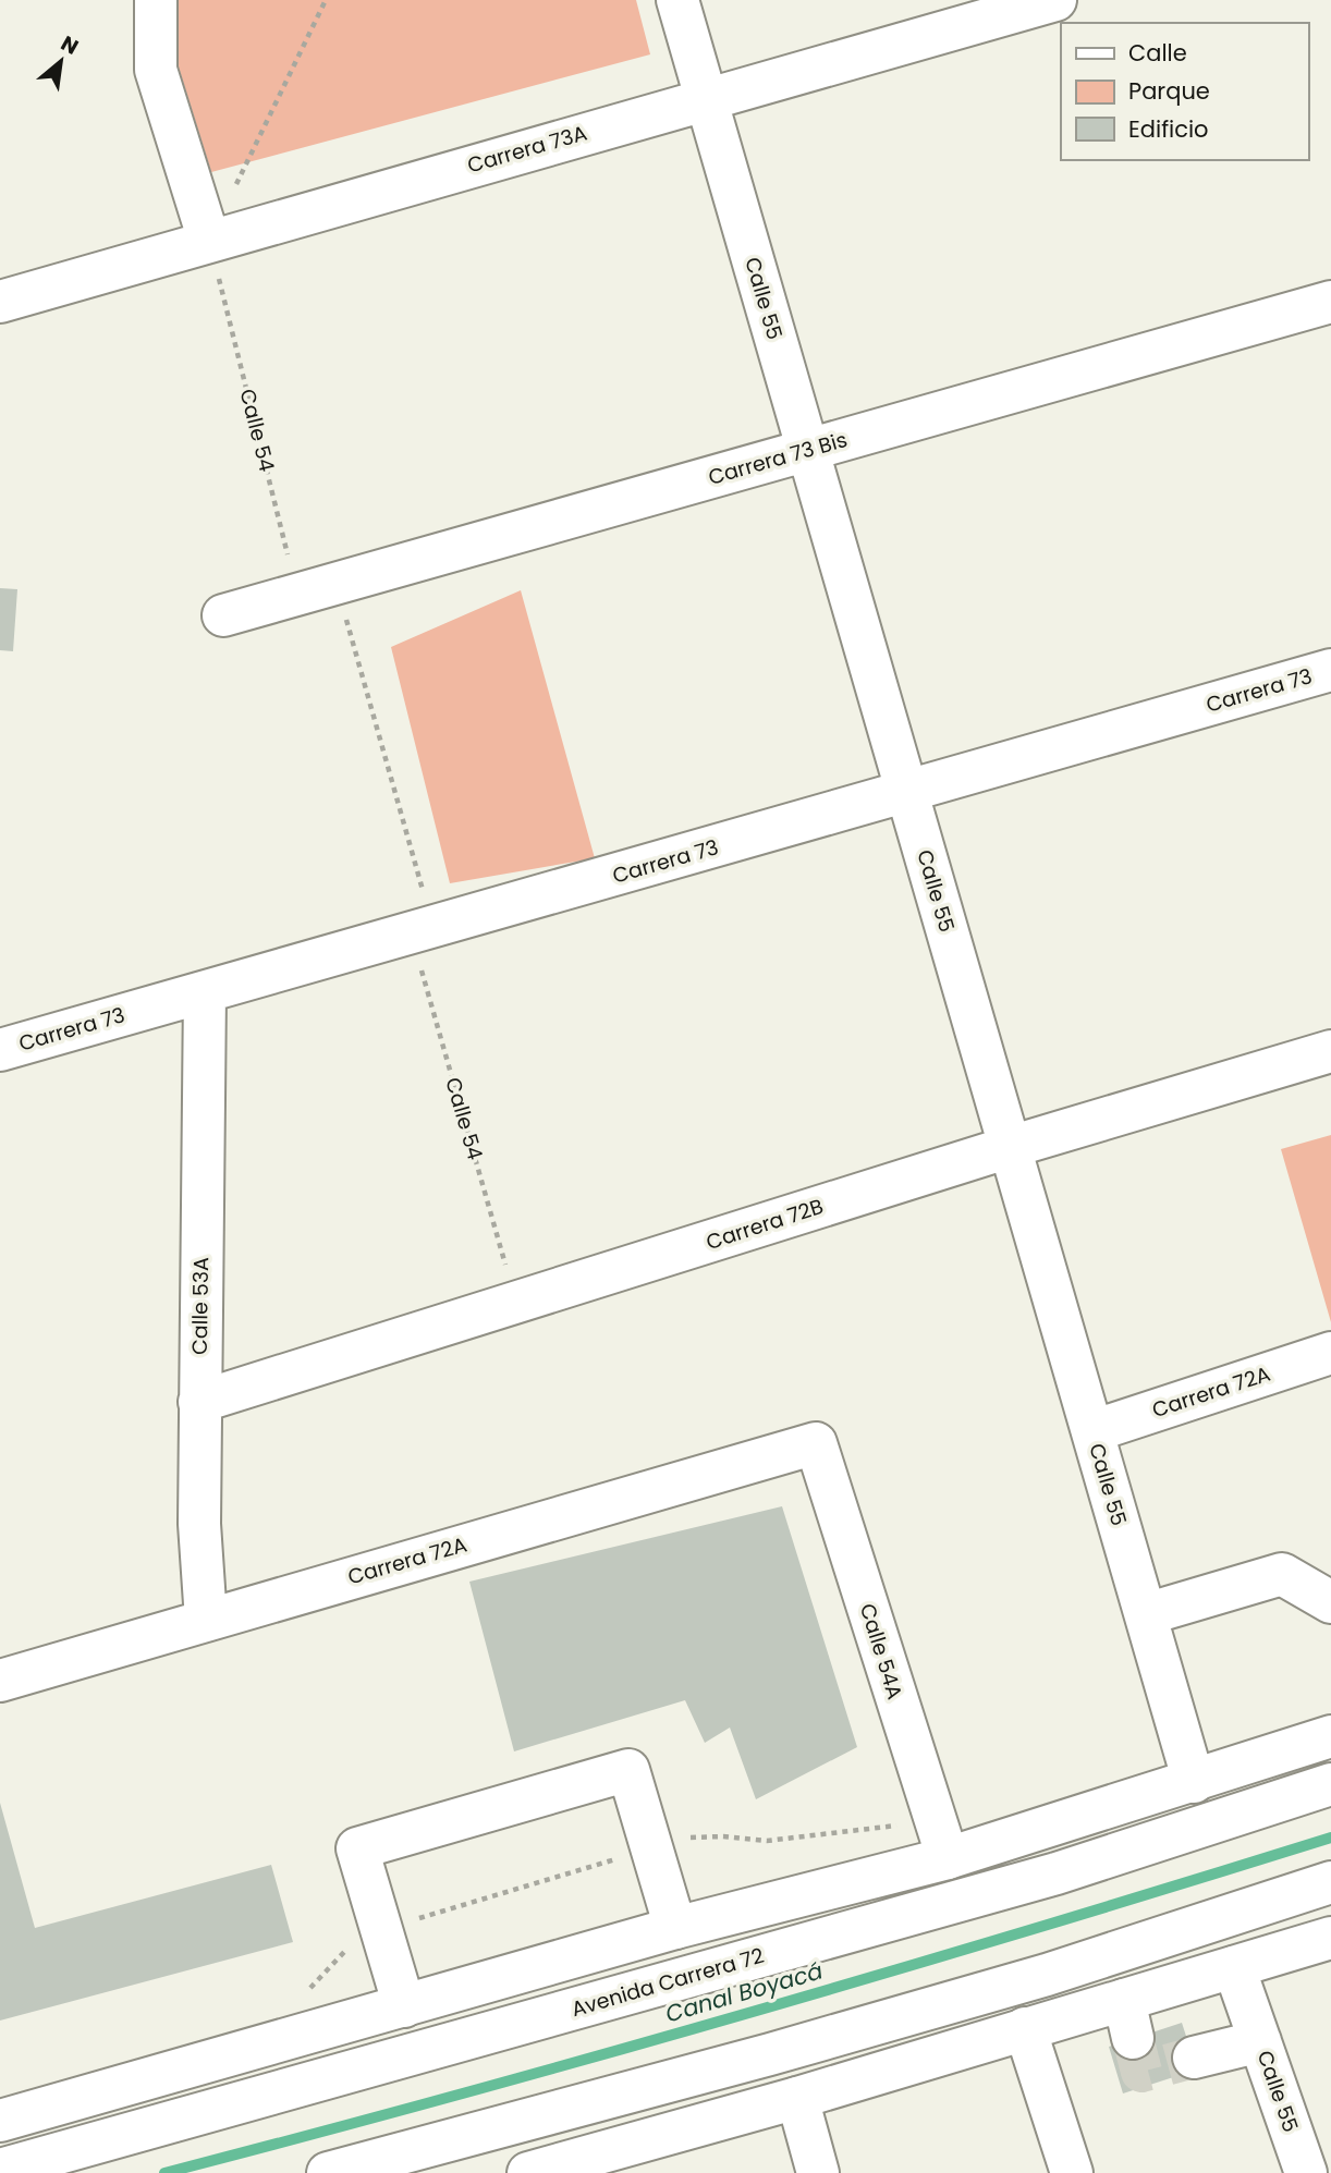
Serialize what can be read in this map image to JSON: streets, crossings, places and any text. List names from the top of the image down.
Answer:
{
  "streets": {
    "main road": [
      "Carrera 73A",
      "Calle 55",
      "Carrera 73 Bis",
      "Carrera 73",
      "Carrera 72B",
      "Calle 53A",
      "Carrera 72A",
      "Calle 54A",
      "Avenida Carrera 72"
    ],
    "path": ["Calle 54"]
  },
  "crossings": [
    ["Carrera 73A", "Calle 55"],
    ["Carrera 73A", "Calle 54"],
    ["Calle 55", "Carrera 73 Bis"],
    ["Calle 55", "Carrera 73"],
    ["Calle 55", "Carrera 72B"],
    ["Calle 55", "Carrera 72A"],
    ["Calle 54", "Carrera 73 Bis"],
    ["Calle 54", "Carrera 73"],
    ["Calle 54", "Carrera 72B"],
    ["Carrera 73", "Calle 53A"],
    ["Carrera 72B", "Calle 53A"],
    ["Calle 53A", "Carrera 72A"],
    ["Carrera 72A", "Calle 54A"]
  ],
  "water": ["Canal Boyacá"],
  "legend": ["Calle", "Parque", "Edificio"],
  "north": "top right"
}
